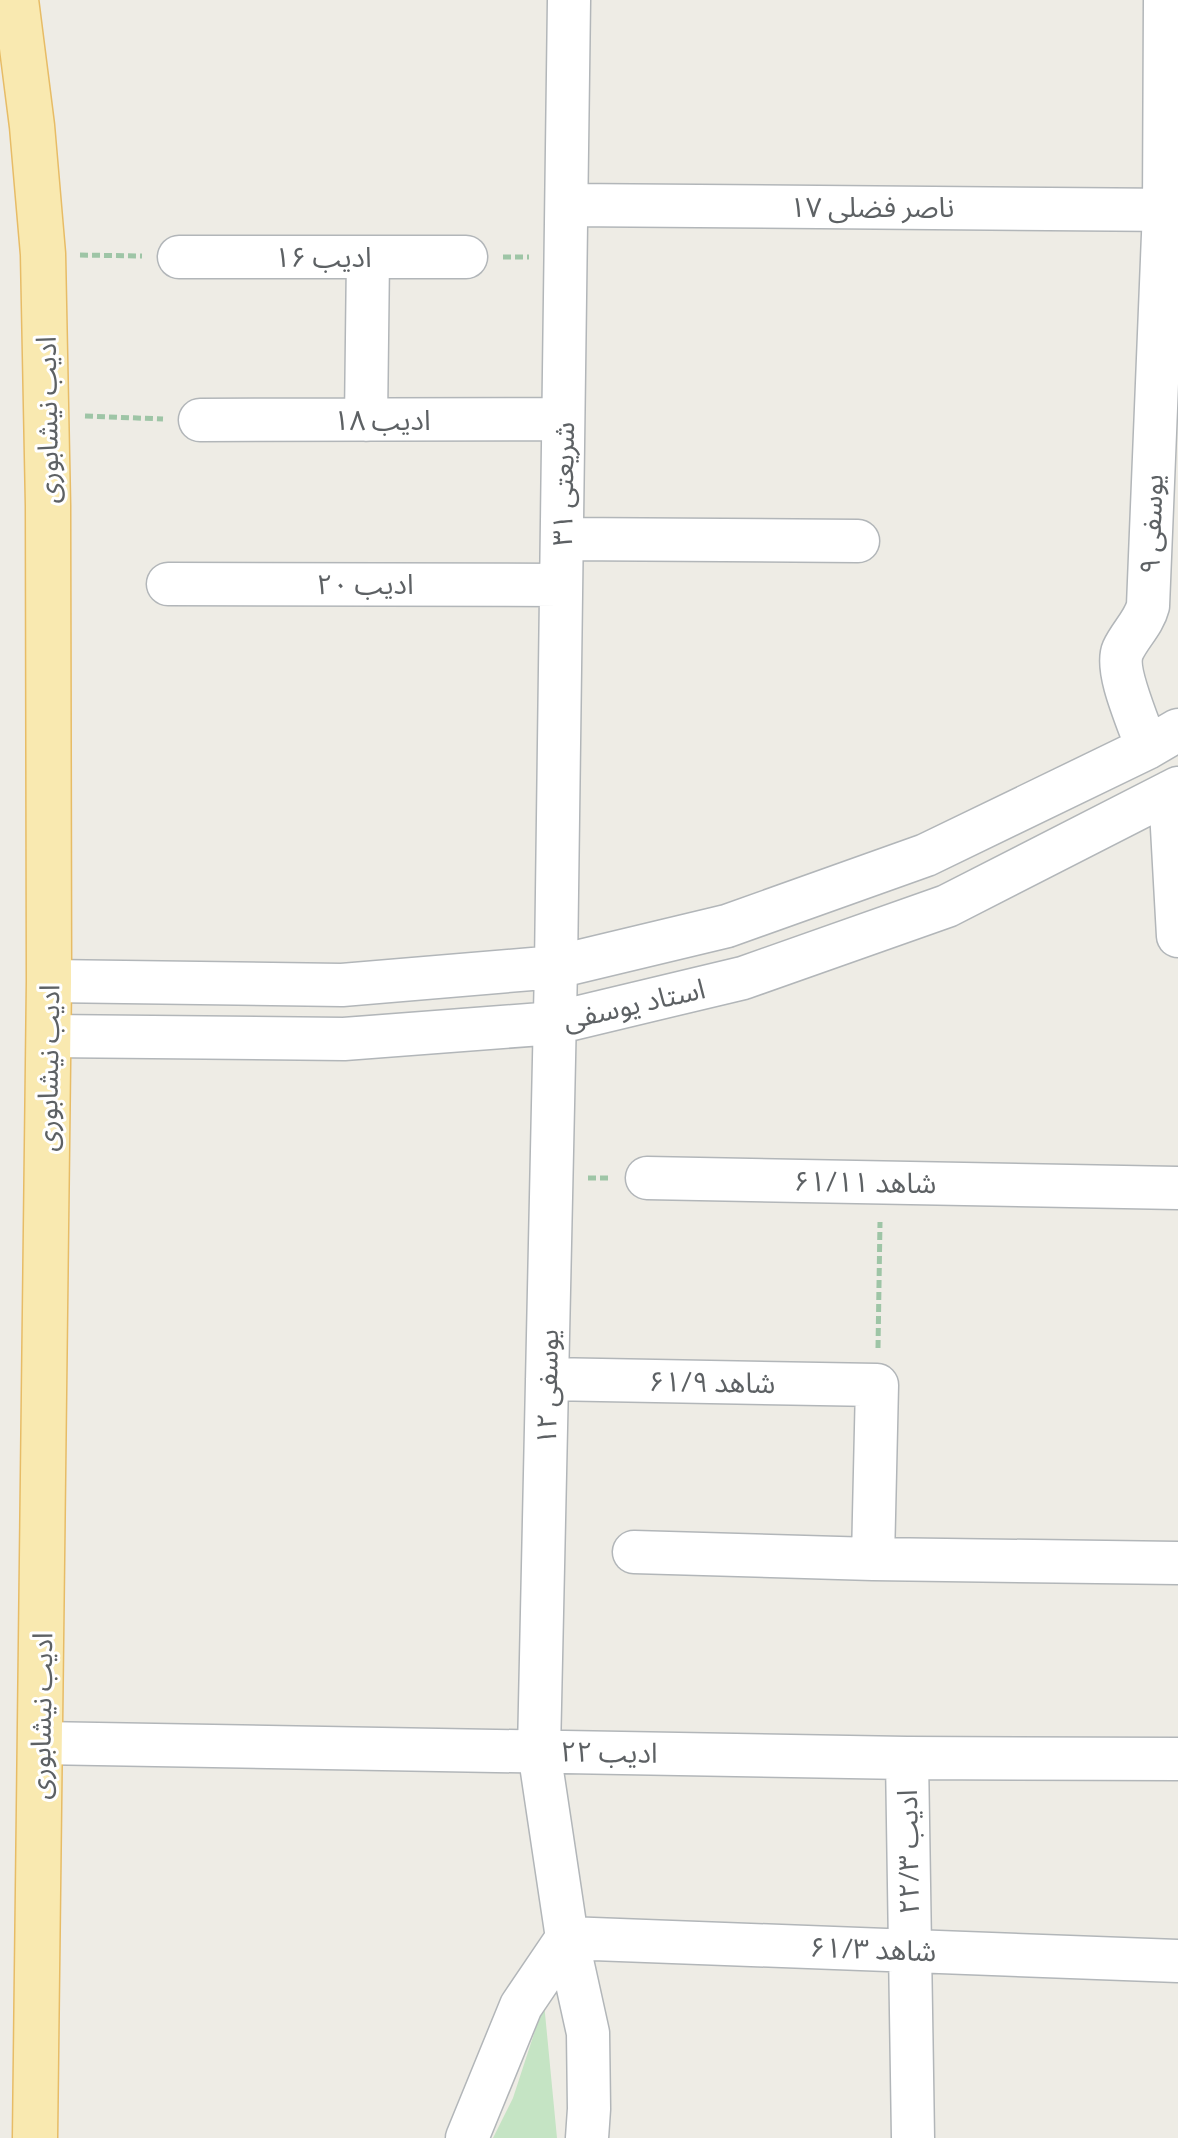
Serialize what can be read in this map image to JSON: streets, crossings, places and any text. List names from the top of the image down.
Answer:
{
  "streets": {
    "main road": ["ادیب نیشابوری"],
    "street": [
      "ناصر فضلی ۱۷",
      "ادیب ۱۶",
      "ادیب ۱۸",
      "شریعتی ۳۱",
      "یوسفی ۹",
      "ادیب ۲۰",
      "استاد یوسفی",
      "شاهد ۶۱/۱۱",
      "شاهد ۶۱/۹",
      "یوسفی ۱۲",
      "ادیب ۲۲",
      "ادیب ۲۲/۳",
      "شاهد ۶۱/۳"
    ]
  },
  "crossings": [
    ["ناصر فضلی ۱۷", "شریعتی ۳۱"],
    ["ناصر فضلی ۱۷", "یوسفی ۹"],
    ["ادیب نیشابوری", "استاد یوسفی"],
    ["ادیب نیشابوری", "ادیب ۲۲"],
    ["ادیب ۱۸", "شریعتی ۳۱"],
    ["شریعتی ۳۱", "ادیب ۲۰"],
    ["شریعتی ۳۱", "استاد یوسفی"],
    ["شریعتی ۳۱", "یوسفی ۱۲"],
    ["یوسفی ۹", "استاد یوسفی"],
    ["استاد یوسفی", "یوسفی ۱۲"],
    ["شاهد ۶۱/۹", "یوسفی ۱۲"],
    ["یوسفی ۱۲", "ادیب ۲۲"],
    ["یوسفی ۱۲", "شاهد ۶۱/۳"],
    ["ادیب ۲۲", "ادیب ۲۲/۳"],
    ["ادیب ۲۲/۳", "شاهد ۶۱/۳"]
  ]
}
